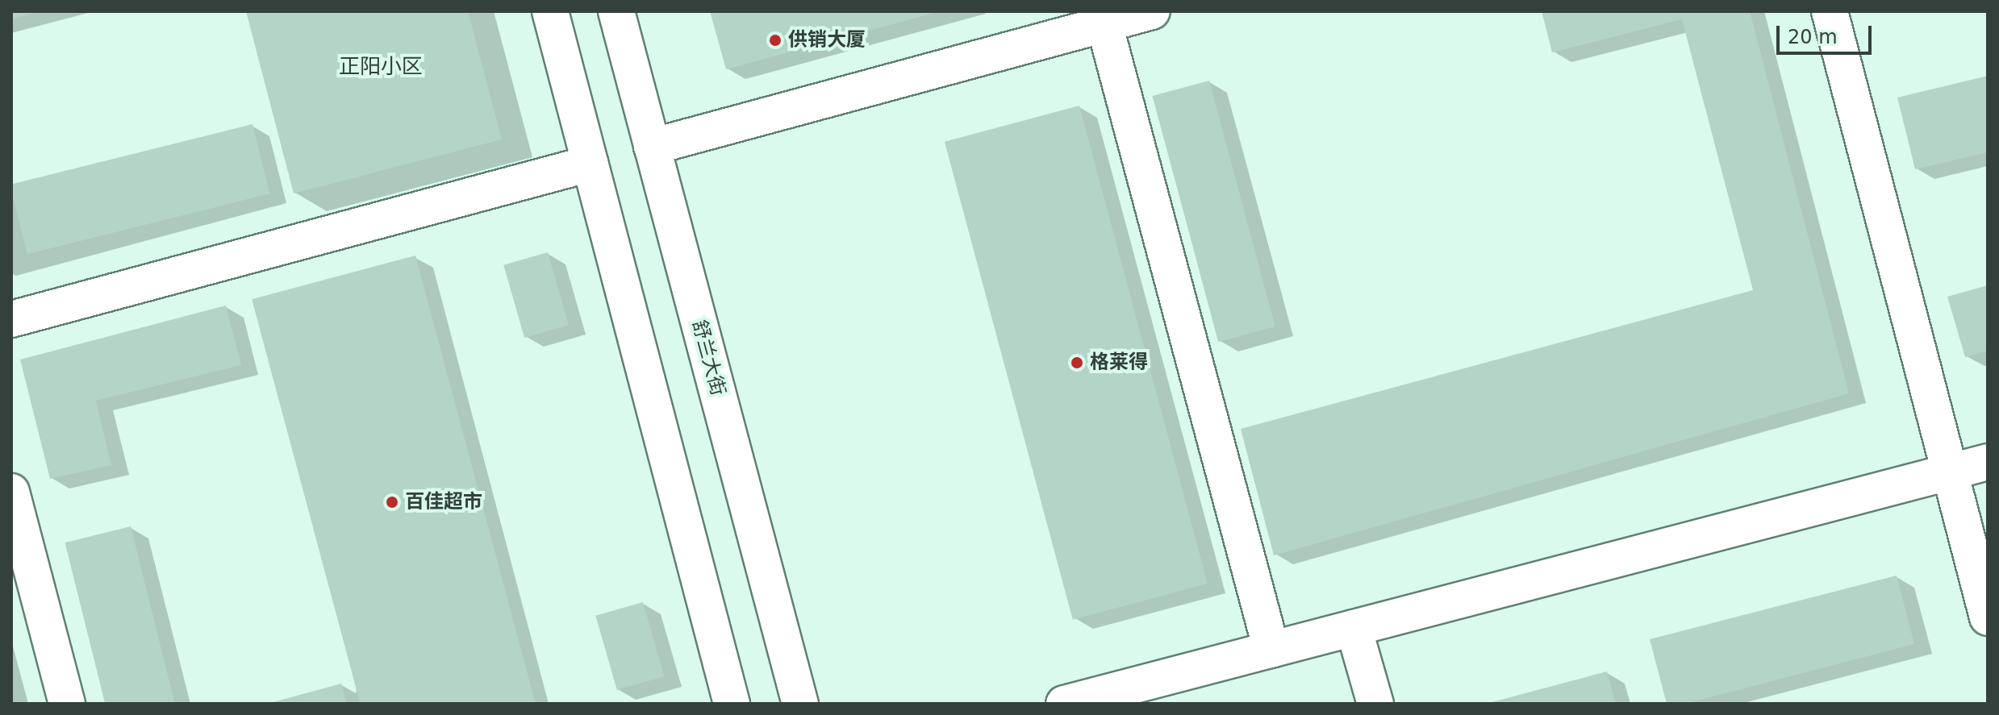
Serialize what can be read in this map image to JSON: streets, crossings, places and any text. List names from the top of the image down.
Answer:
{
  "streets": {
    "street": ["舒兰大街"]
  },
  "districts": ["正阳小区"],
  "places": ["供销大厦", "格莱得", "百佳超市"],
  "scale_bar": "20 m"
}
